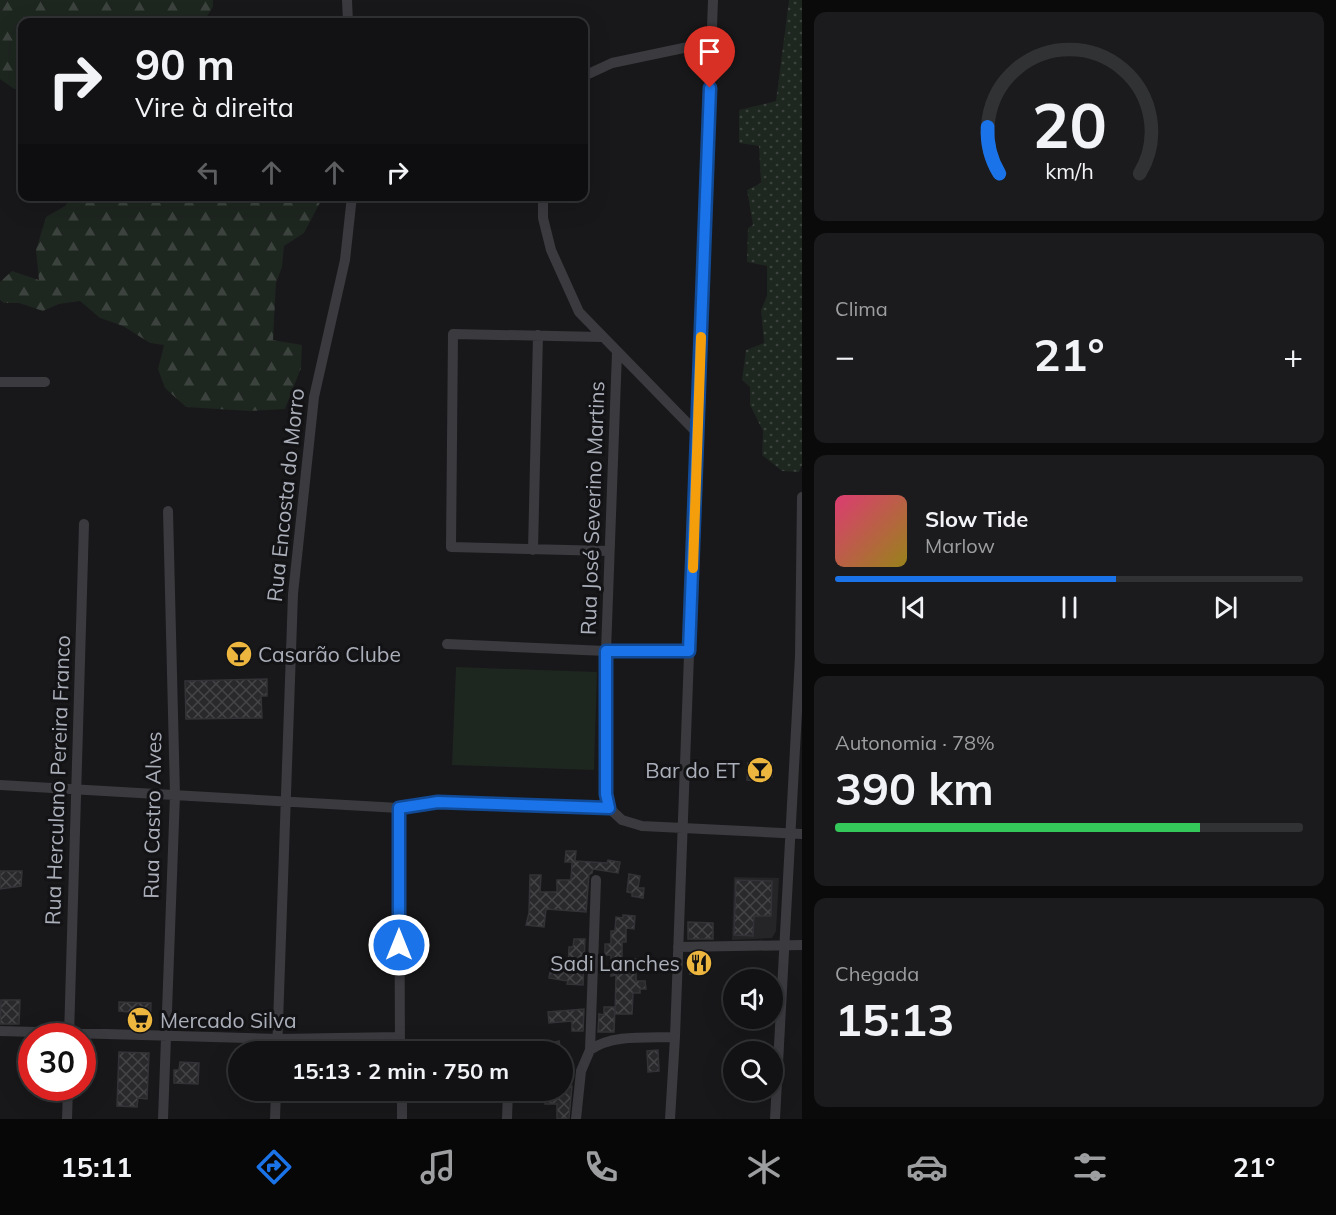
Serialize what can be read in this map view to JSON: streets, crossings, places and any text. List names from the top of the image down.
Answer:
{
  "streets": {
    "street": [
      "Rua Encosta do Morro",
      "Rua José Severino Martins",
      "Rua Herculano Pereira Franco",
      "Rua Castro Alves"
    ]
  },
  "places": {
    "bar": ["Casarão Clube", "Bar do ET"],
    "restaurant": ["Sadi Lanches"],
    "supermarket": ["Mercado Silva"]
  },
  "page": {
    "turn": ["90 m", "Vire à direita"],
    "tile": [
      "Clima",
      ["Autonomia · 78%", "390 km"],
      ["Chegada", "15:13"]
    ],
    "heat": ["−", "21°", "+"],
    "song": ["Slow Tide", "Marlow"],
    "limit": "30",
    "trip": "15:13 · 2 min · 750 m",
    "tabs": ["15:11", "21°"],
    "gauge": ["20", "km/h"]
  }
}
